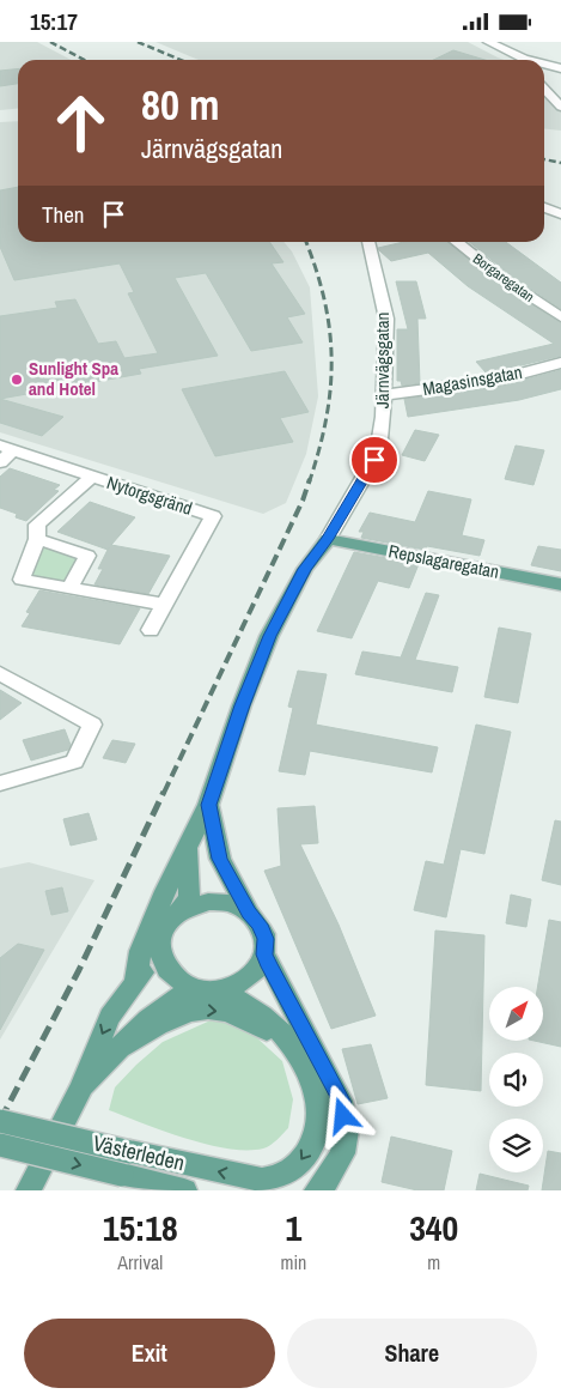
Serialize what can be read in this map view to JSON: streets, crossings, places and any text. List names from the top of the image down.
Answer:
{
  "streets": {
    "main road": ["Järnvägsgatan", "Repslagaregatan", "Västerleden"],
    "street": ["Borgaregatan", "Magasinsgatan", "Nytorgsgränd"]
  },
  "crossings": [
    ["Järnvägsgatan", "Magasinsgatan"],
    ["Järnvägsgatan", "Repslagaregatan"]
  ],
  "places": ["Sunlight Spa and Hotel"],
  "north": "top right",
  "page": {
    "status": "15:17",
    "turn": ["80 m", "Järnvägsgatan"],
    "then": "Then",
    "eta": [
      "15:18",
      "Arrival",
      "1",
      "min",
      "340",
      "m"
    ],
    "buttons": ["Exit", "Share"]
  }
}
